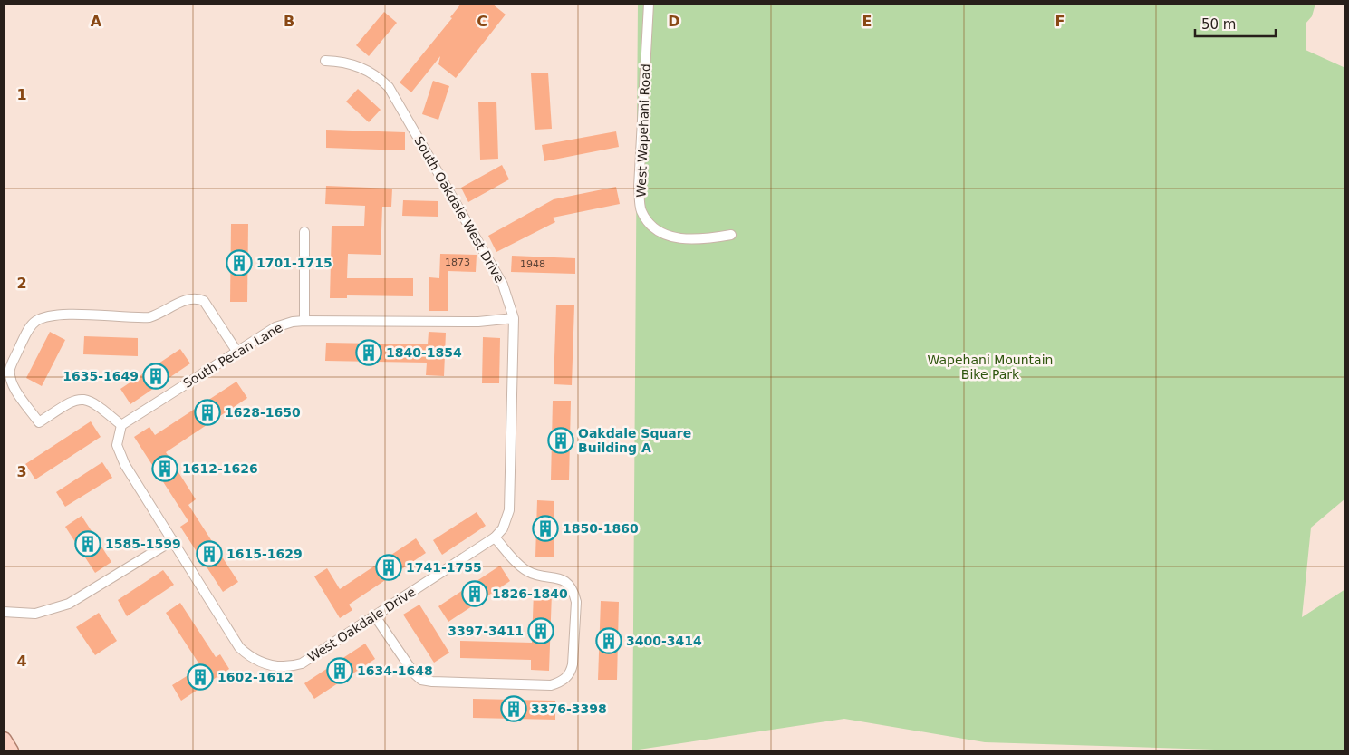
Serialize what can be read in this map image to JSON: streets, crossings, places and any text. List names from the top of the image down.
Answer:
{
  "streets": {
    "street": [
      "West Wapehani Road",
      "South Oakdale West Drive",
      "South Pecan Lane",
      "West Oakdale Drive"
    ]
  },
  "crossings": [
    ["South Oakdale West Drive", "South Pecan Lane"],
    ["South Oakdale West Drive", "West Oakdale Drive"]
  ],
  "parks": ["Wapehani Mountain Bike Park"],
  "places": {
    "building": [
      "1701-1715",
      "1840-1854",
      "1635-1649",
      "1628-1650",
      "Oakdale Square Building A",
      "1612-1626",
      "1850-1860",
      "1585-1599",
      "1615-1629",
      "1741-1755",
      "1826-1840",
      "3397-3411",
      "3400-3414",
      "1634-1648",
      "1602-1612",
      "3376-3398"
    ]
  },
  "house_numbers": ["1873", "1948"],
  "scale_bar": "50 m",
  "grid": {
    "columns": [
      "A",
      "B",
      "C",
      "D",
      "E",
      "F"
    ],
    "rows": [
      "1",
      "2",
      "3",
      "4"
    ]
  }
}
